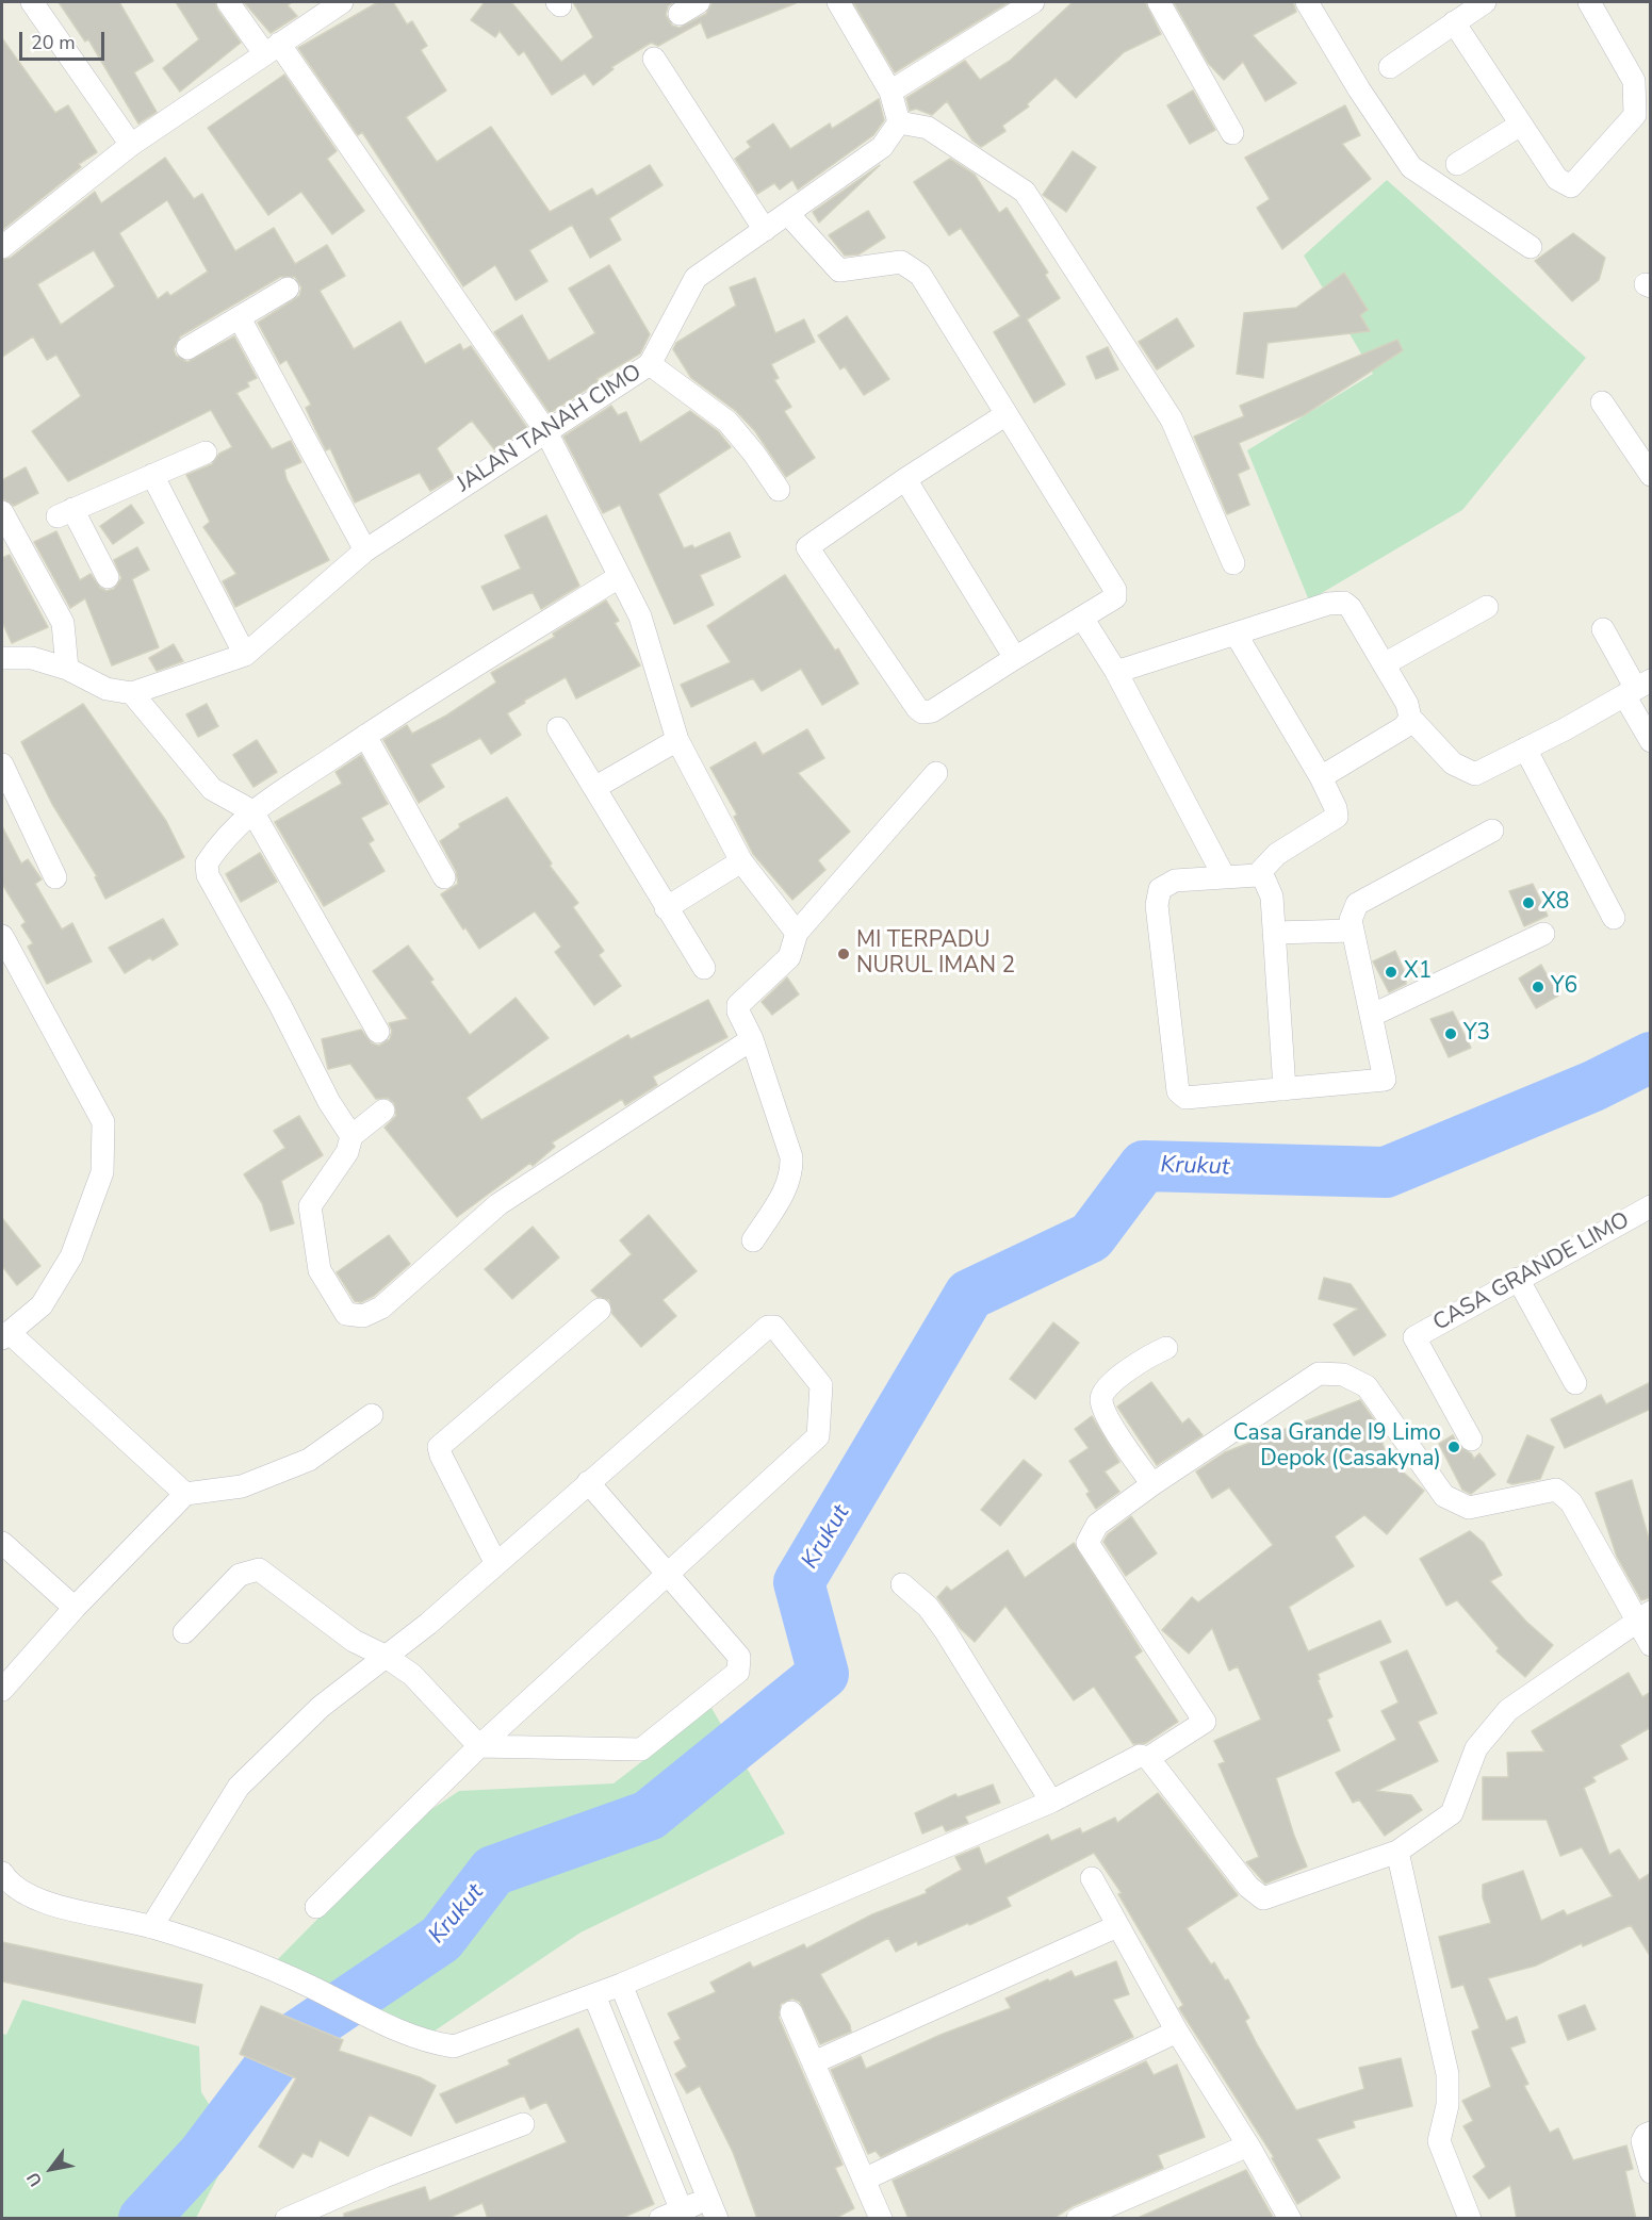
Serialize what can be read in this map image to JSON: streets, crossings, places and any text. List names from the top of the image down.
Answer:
{
  "streets": {
    "street": ["JALAN TANAH CIMO", "CASA GRANDE LIMO"]
  },
  "water": ["Krukut"],
  "places": [
    "X8",
    "MI TERPADU NURUL IMAN 2",
    "X1",
    "Y6",
    "Y3",
    "Casa Grande I9 Limo Depok (Casakyna)"
  ],
  "scale_bar": "20 m",
  "north": "bottom left"
}
